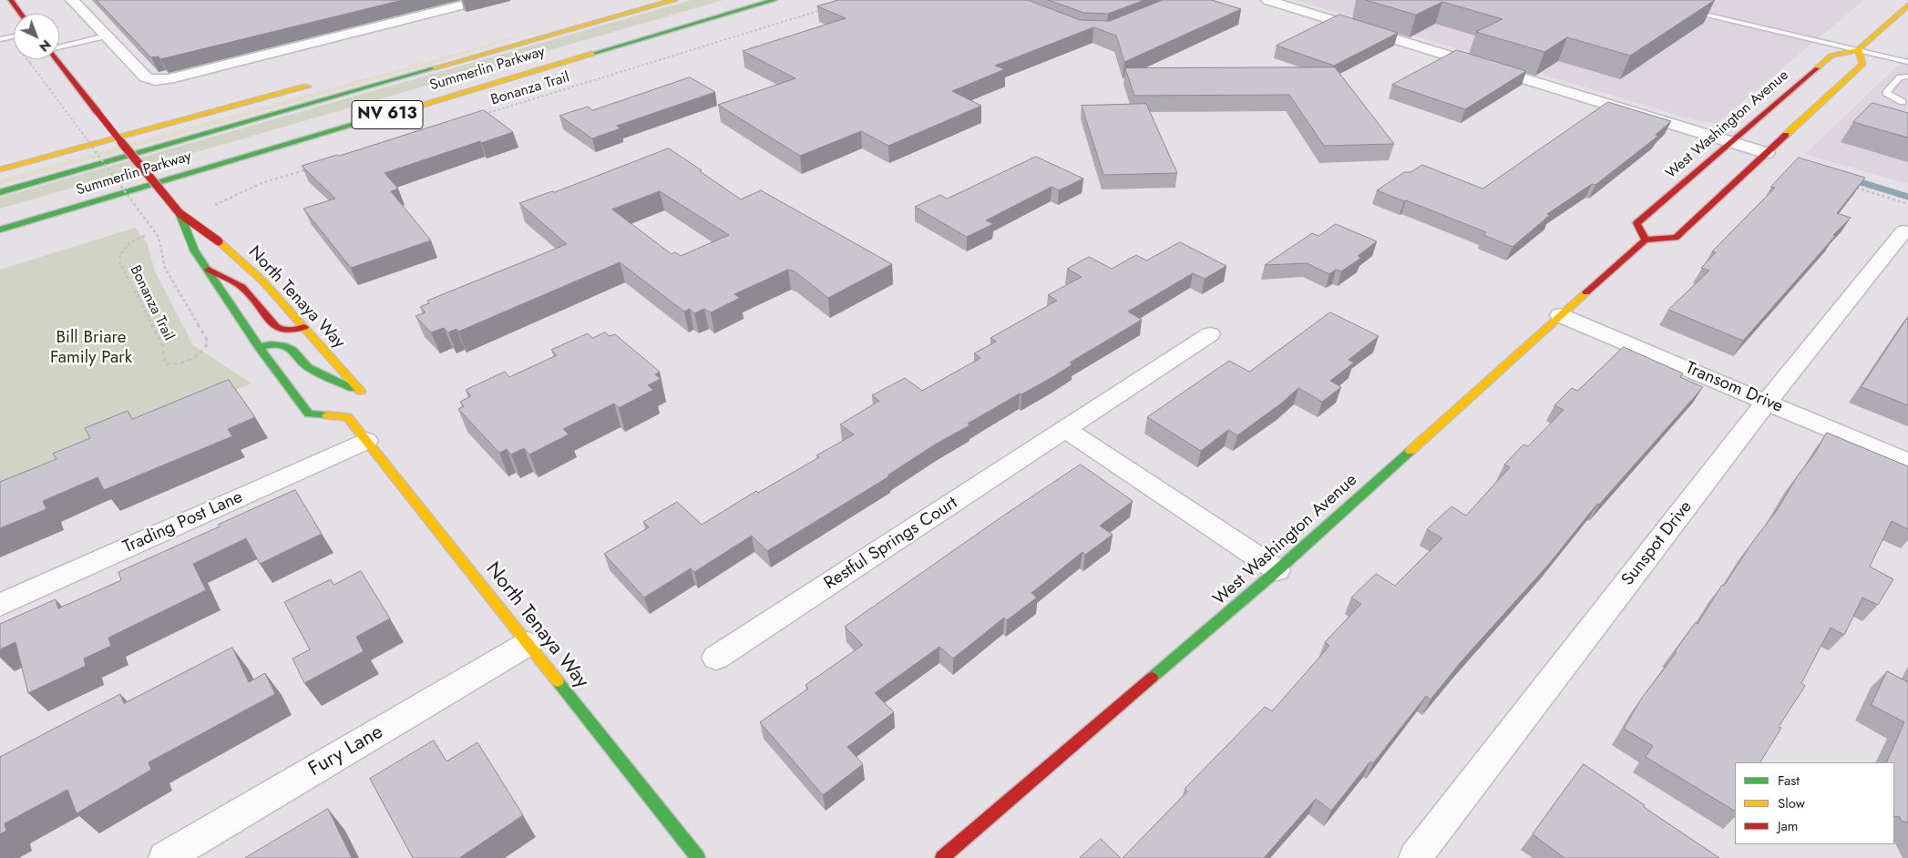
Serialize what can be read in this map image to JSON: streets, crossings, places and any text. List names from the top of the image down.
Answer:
{
  "streets": {
    "main road": [
      "Summerlin Parkway",
      "NV 613",
      "West Washington Avenue",
      "North Tenaya Way"
    ],
    "street": [
      "Transom Drive",
      "Trading Post Lane",
      "Restful Springs Court",
      "Sunspot Drive",
      "Fury Lane"
    ],
    "path": ["Bonanza Trail"]
  },
  "crossings": [
    ["West Washington Avenue", "Transom Drive"],
    ["North Tenaya Way", "Trading Post Lane"],
    ["North Tenaya Way", "Fury Lane"],
    ["Transom Drive", "Sunspot Drive"]
  ],
  "parks": ["Bill Briare Family Park"],
  "legend": ["Fast", "Slow", "Jam"],
  "north": "bottom right"
}
